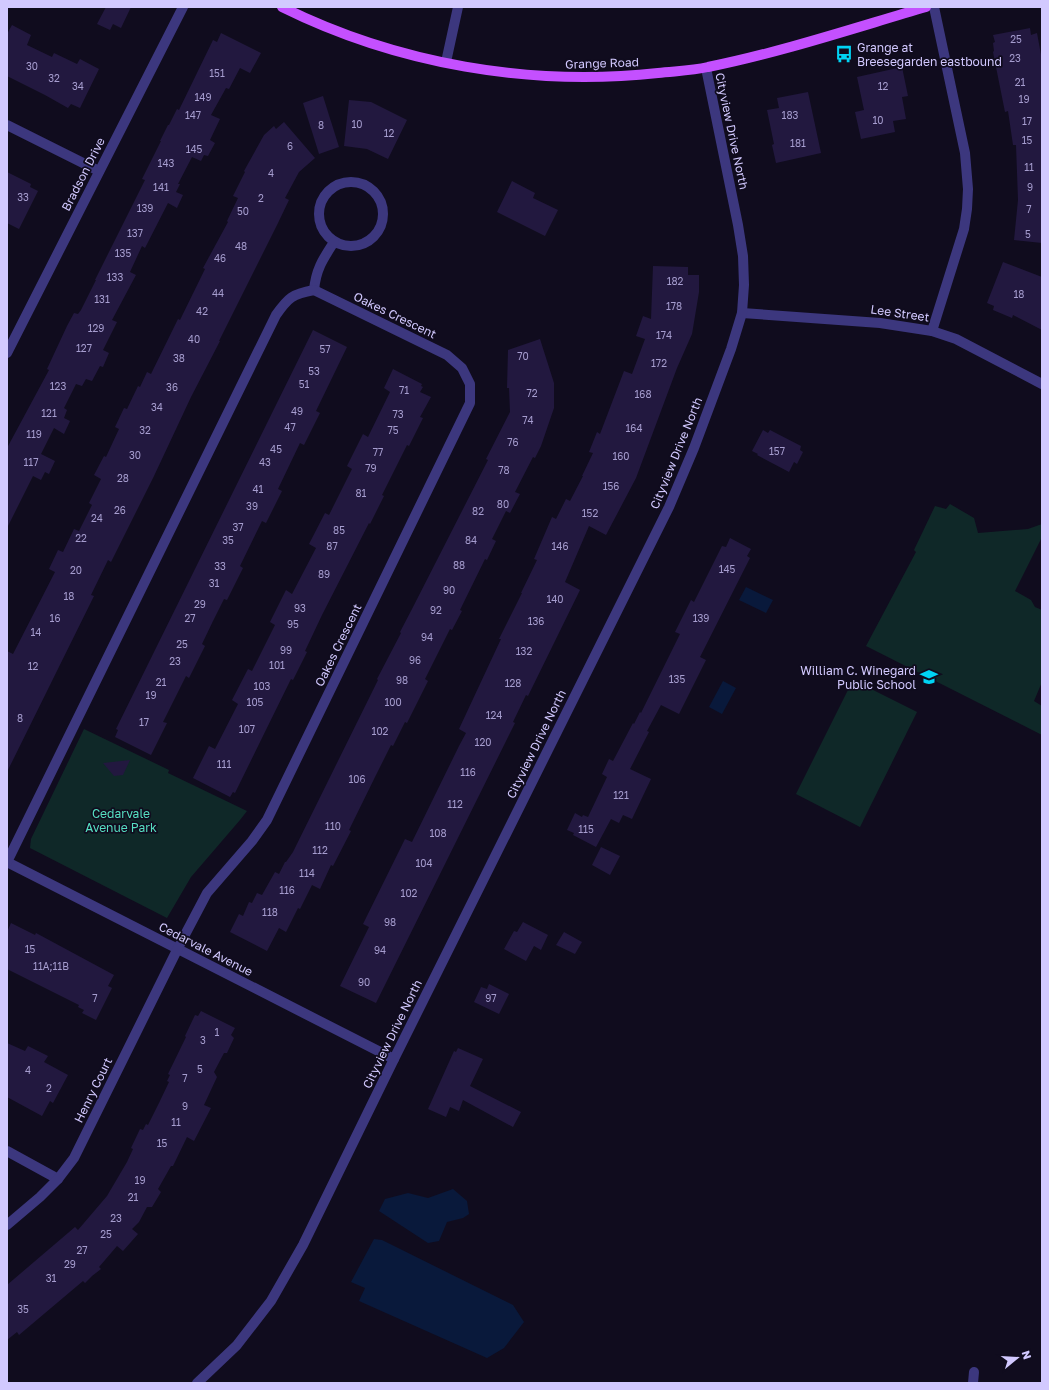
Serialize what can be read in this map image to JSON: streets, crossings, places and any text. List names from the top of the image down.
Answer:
{
  "streets": {
    "main road": ["Grange Road"],
    "street": [
      "Cityview Drive North",
      "Bradson Drive",
      "Lee Street",
      "Oakes Crescent",
      "Cedarvale Avenue",
      "Henry Court"
    ]
  },
  "crossings": [
    ["Grange Road", "Cityview Drive North"],
    ["Cityview Drive North", "Lee Street"],
    ["Cityview Drive North", "Cedarvale Avenue"],
    ["Oakes Crescent", "Cedarvale Avenue"],
    ["Oakes Crescent", "Henry Court"],
    ["Cedarvale Avenue", "Henry Court"]
  ],
  "parks": ["Cedarvale Avenue Park"],
  "places": {
    "bus stop": ["Grange at Breesegarden eastbound"],
    "school or university": ["William C. Winegard Public School"]
  },
  "house_numbers": [
    "25",
    "23",
    "30",
    "151",
    "32",
    "21",
    "34",
    "12",
    "149",
    "19",
    "147",
    "183",
    "10",
    "17",
    "10",
    "8",
    "12",
    "15",
    "181",
    "6",
    "145",
    "143",
    "11",
    "4",
    "141",
    "9",
    "33",
    "2",
    "139",
    "7",
    "50",
    "137",
    "5",
    "48",
    "135",
    "46",
    "133",
    "182",
    "44",
    "18",
    "131",
    "178",
    "42",
    "129",
    "174",
    "40",
    "127",
    "57",
    "70",
    "38",
    "172",
    "53",
    "51",
    "123",
    "36",
    "71",
    "72",
    "168",
    "34",
    "49",
    "121",
    "73",
    "74",
    "47",
    "164",
    "32",
    "75",
    "119",
    "76",
    "45",
    "157",
    "77",
    "30",
    "160",
    "117",
    "43",
    "79",
    "78",
    "28",
    "156",
    "41",
    "81",
    "80",
    "39",
    "26",
    "82",
    "152",
    "24",
    "37",
    "85",
    "22",
    "35",
    "84",
    "87",
    "146",
    "88",
    "33",
    "145",
    "20",
    "89",
    "31",
    "90",
    "18",
    "140",
    "29",
    "93",
    "92",
    "16",
    "27",
    "139",
    "136",
    "95",
    "14",
    "94",
    "25",
    "99",
    "132",
    "96",
    "23",
    "101",
    "12",
    "135",
    "98",
    "21",
    "128",
    "103",
    "19",
    "105",
    "100",
    "124",
    "8",
    "17",
    "107",
    "102",
    "120",
    "111",
    "116",
    "106",
    "121",
    "112",
    "110",
    "115",
    "108",
    "112",
    "104",
    "114",
    "116",
    "102",
    "118",
    "98",
    "15",
    "94",
    "11A;11B",
    "90",
    "7",
    "97",
    "1",
    "3",
    "5",
    "4",
    "7",
    "2",
    "9",
    "11",
    "15",
    "19",
    "21",
    "23",
    "25",
    "27",
    "29",
    "31",
    "35"
  ],
  "north": "right"
}
